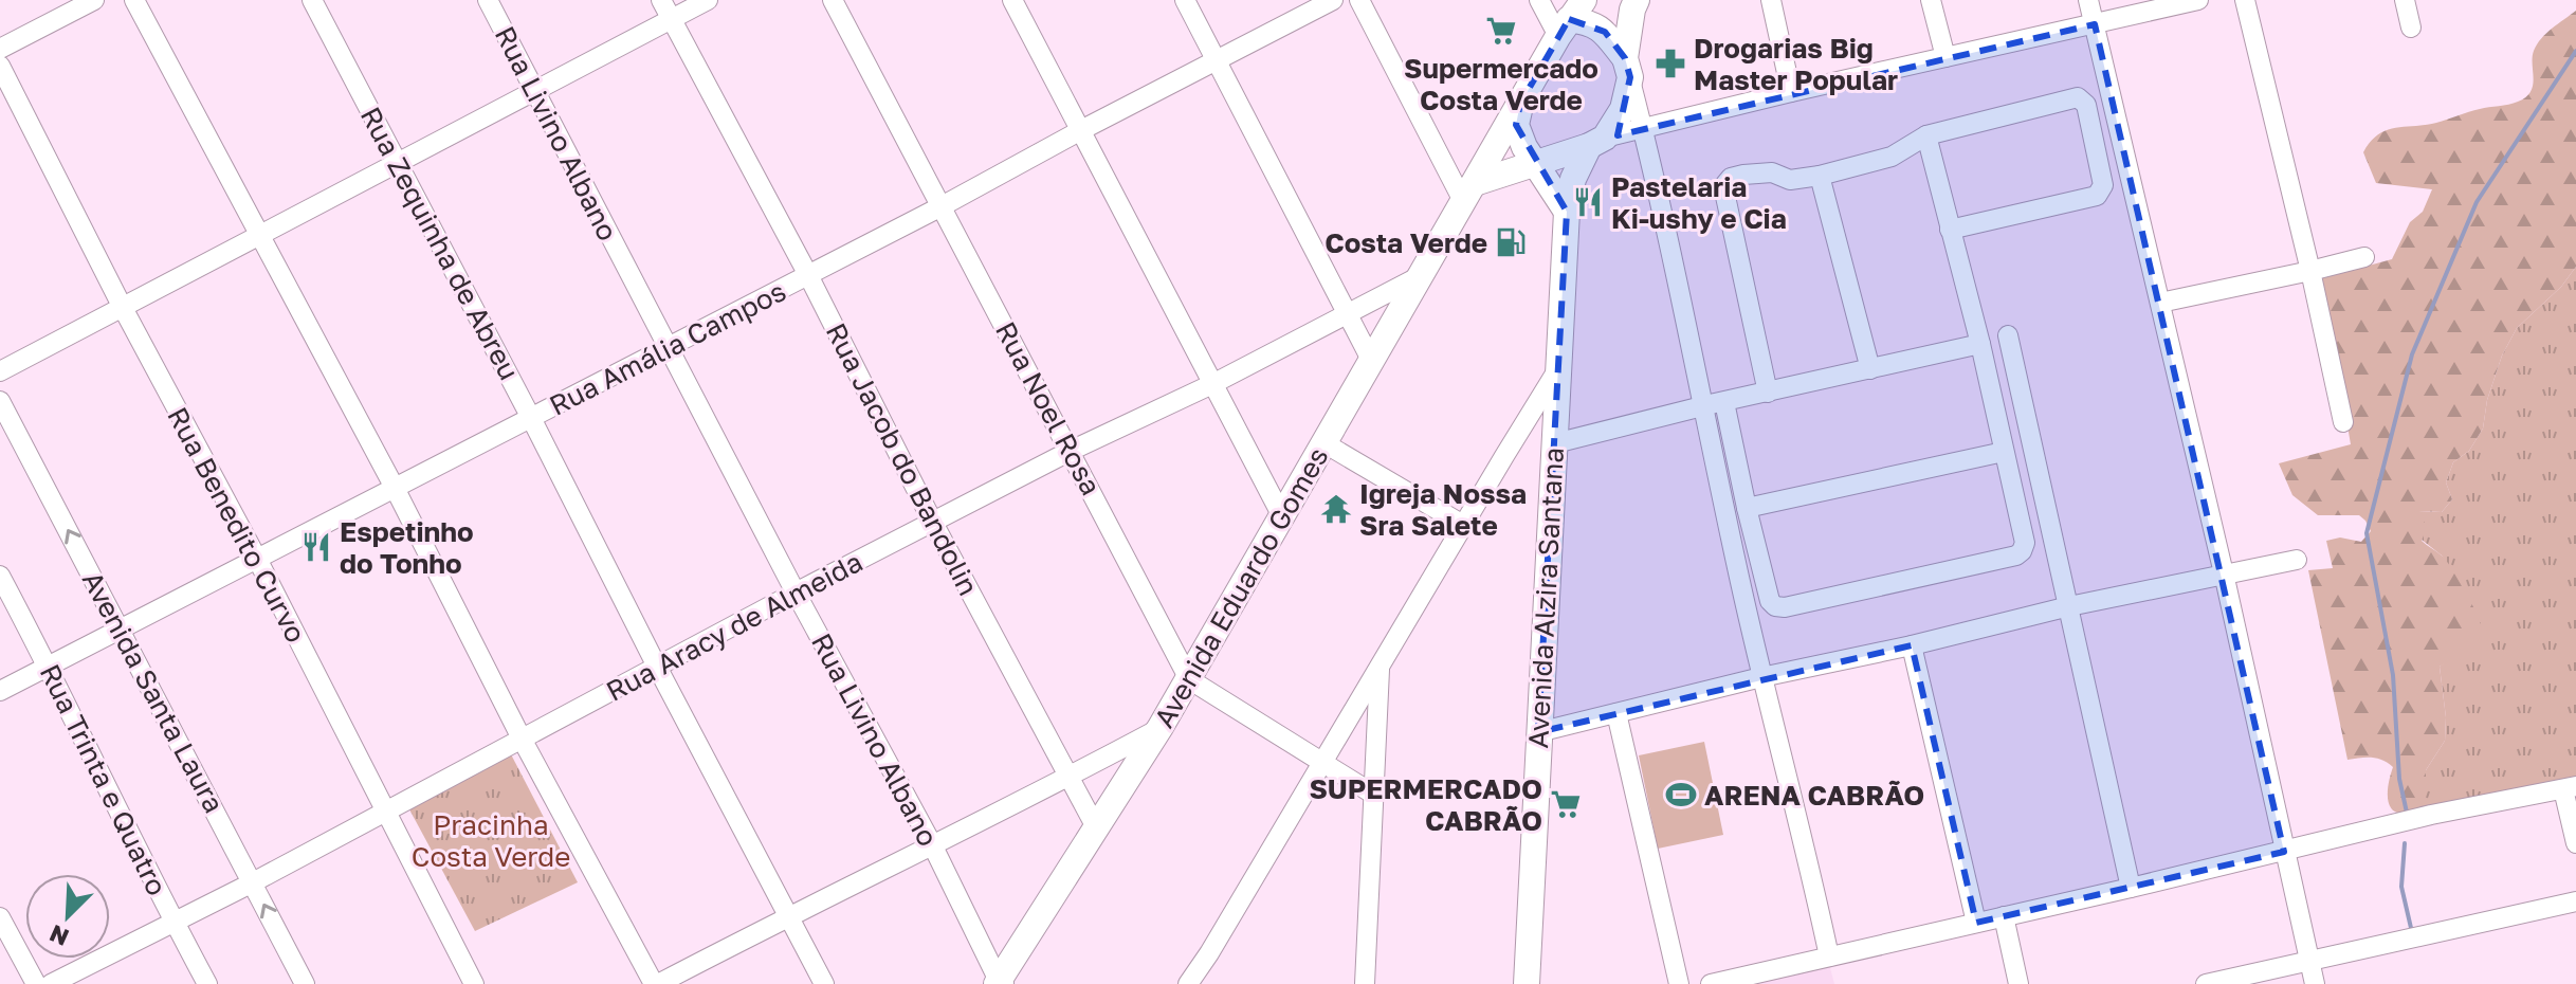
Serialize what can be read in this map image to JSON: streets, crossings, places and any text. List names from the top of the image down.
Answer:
{
  "streets": {
    "main road": ["Avenida Eduardo Gomes", "Avenida Alzira Santana"],
    "street": [
      "Rua Livino Albano",
      "Rua Zequinha de Abreu",
      "Rua Amália Campos",
      "Rua Noel Rosa",
      "Rua Jacob do Bandolin",
      "Rua Benedito Curvo",
      "Rua Aracy de Almeida",
      "Avenida Santa Laura",
      "Rua Trinta e Quatro"
    ]
  },
  "crossings": [
    ["Rua Livino Albano", "Rua Amália Campos"],
    ["Rua Livino Albano", "Avenida Eduardo Gomes"],
    ["Rua Livino Albano", "Rua Aracy de Almeida"],
    ["Rua Zequinha de Abreu", "Rua Amália Campos"],
    ["Rua Zequinha de Abreu", "Rua Aracy de Almeida"],
    ["Rua Amália Campos", "Rua Noel Rosa"],
    ["Rua Amália Campos", "Rua Jacob do Bandolin"],
    ["Rua Amália Campos", "Rua Benedito Curvo"],
    ["Rua Amália Campos", "Avenida Santa Laura"],
    ["Rua Amália Campos", "Rua Trinta e Quatro"],
    ["Rua Noel Rosa", "Avenida Eduardo Gomes"],
    ["Rua Noel Rosa", "Rua Aracy de Almeida"],
    ["Rua Jacob do Bandolin", "Avenida Eduardo Gomes"],
    ["Rua Jacob do Bandolin", "Rua Aracy de Almeida"],
    ["Rua Benedito Curvo", "Rua Aracy de Almeida"],
    ["Avenida Eduardo Gomes", "Rua Aracy de Almeida"],
    ["Rua Aracy de Almeida", "Avenida Santa Laura"],
    ["Rua Aracy de Almeida", "Rua Trinta e Quatro"]
  ],
  "one_way": ["Avenida Santa Laura"],
  "parks": ["Pracinha Costa Verde"],
  "places": {
    "supermarket": ["Supermercado Costa Verde", "SUPERMERCADO CABRÃO"],
    "pharmacy": ["Drogarias Big Master Popular"],
    "restaurant": ["Pastelaria Ki-ushy e Cia", "Espetinho do Tonho"],
    "fuel station": ["Costa Verde"],
    "temple": ["Igreja Nossa Sra Salete"],
    "sports": ["ARENA CABRÃO"]
  },
  "north": "bottom left"
}
